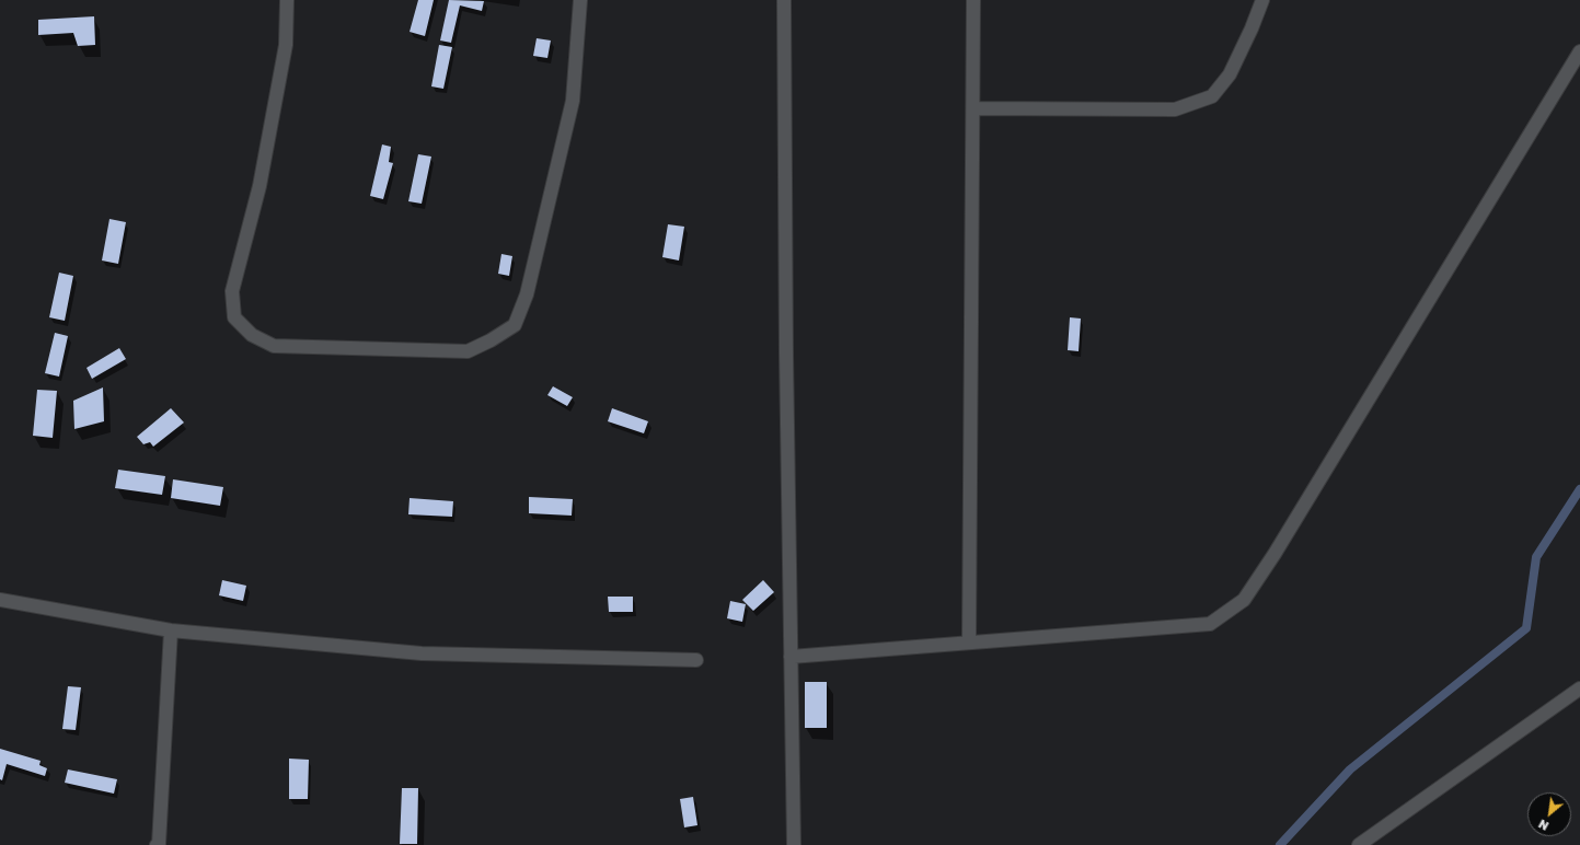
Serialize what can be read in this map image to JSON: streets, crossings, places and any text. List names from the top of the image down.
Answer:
{
  "north": "bottom left"
}
